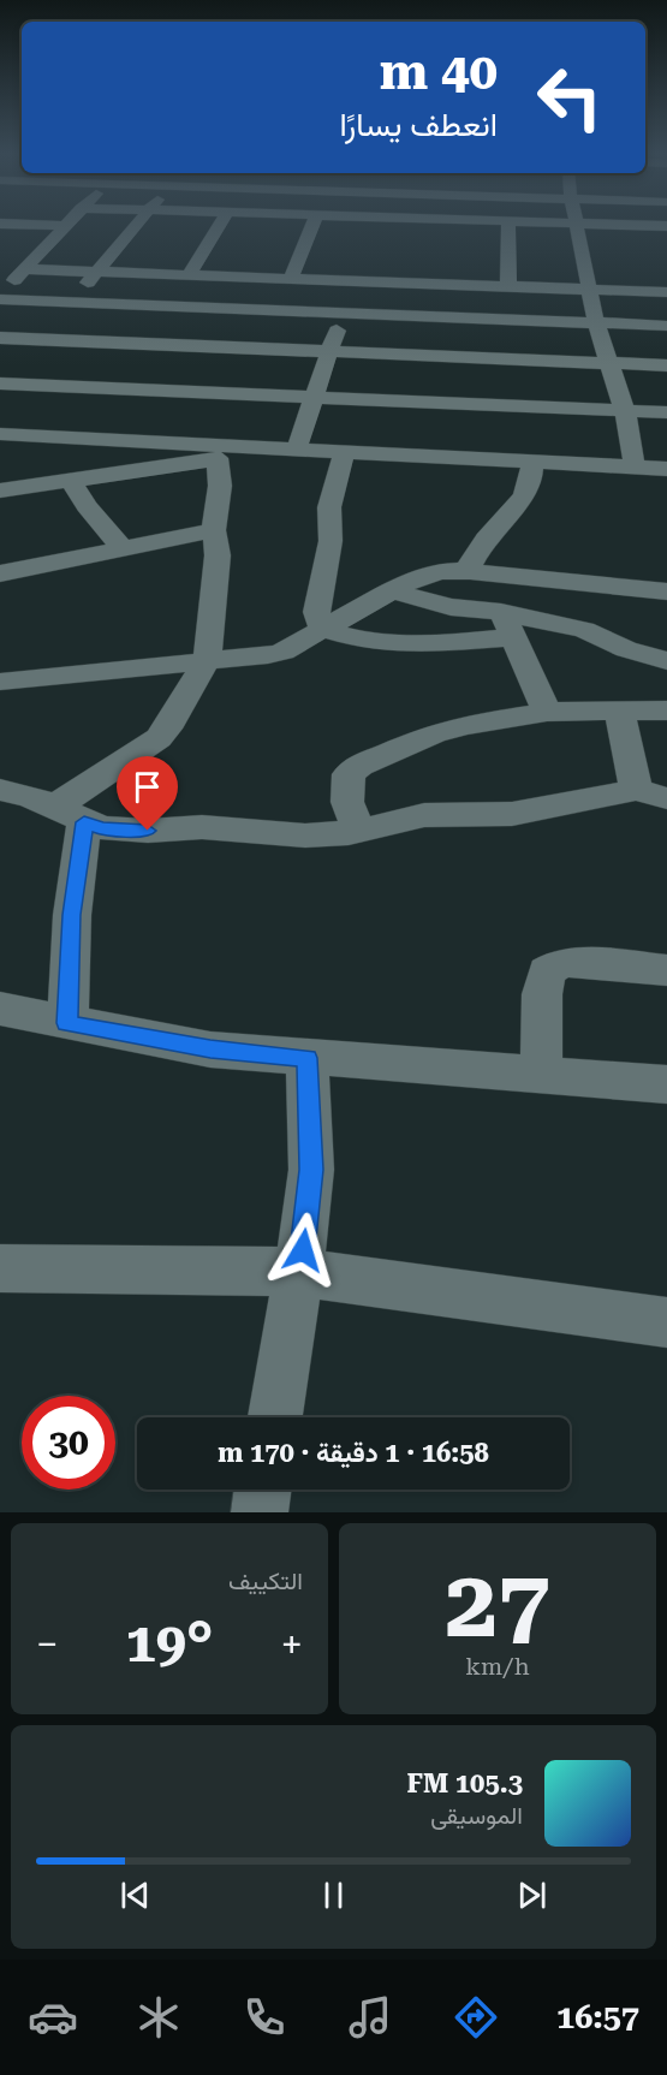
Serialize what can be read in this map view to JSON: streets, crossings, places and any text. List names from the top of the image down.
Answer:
{
  "page": {
    "turn": ["40 m", "انعطف يسارًا"],
    "limit": "30",
    "trip": "16:58 · 1 دقيقة · 170 m",
    "tile": [
      ["27", "km/h"],
      "التكييف"
    ],
    "heat": ["−", "19°", "+"],
    "song": ["105.3 FM", "الموسيقى"],
    "tabs": "16:57"
  }
}
